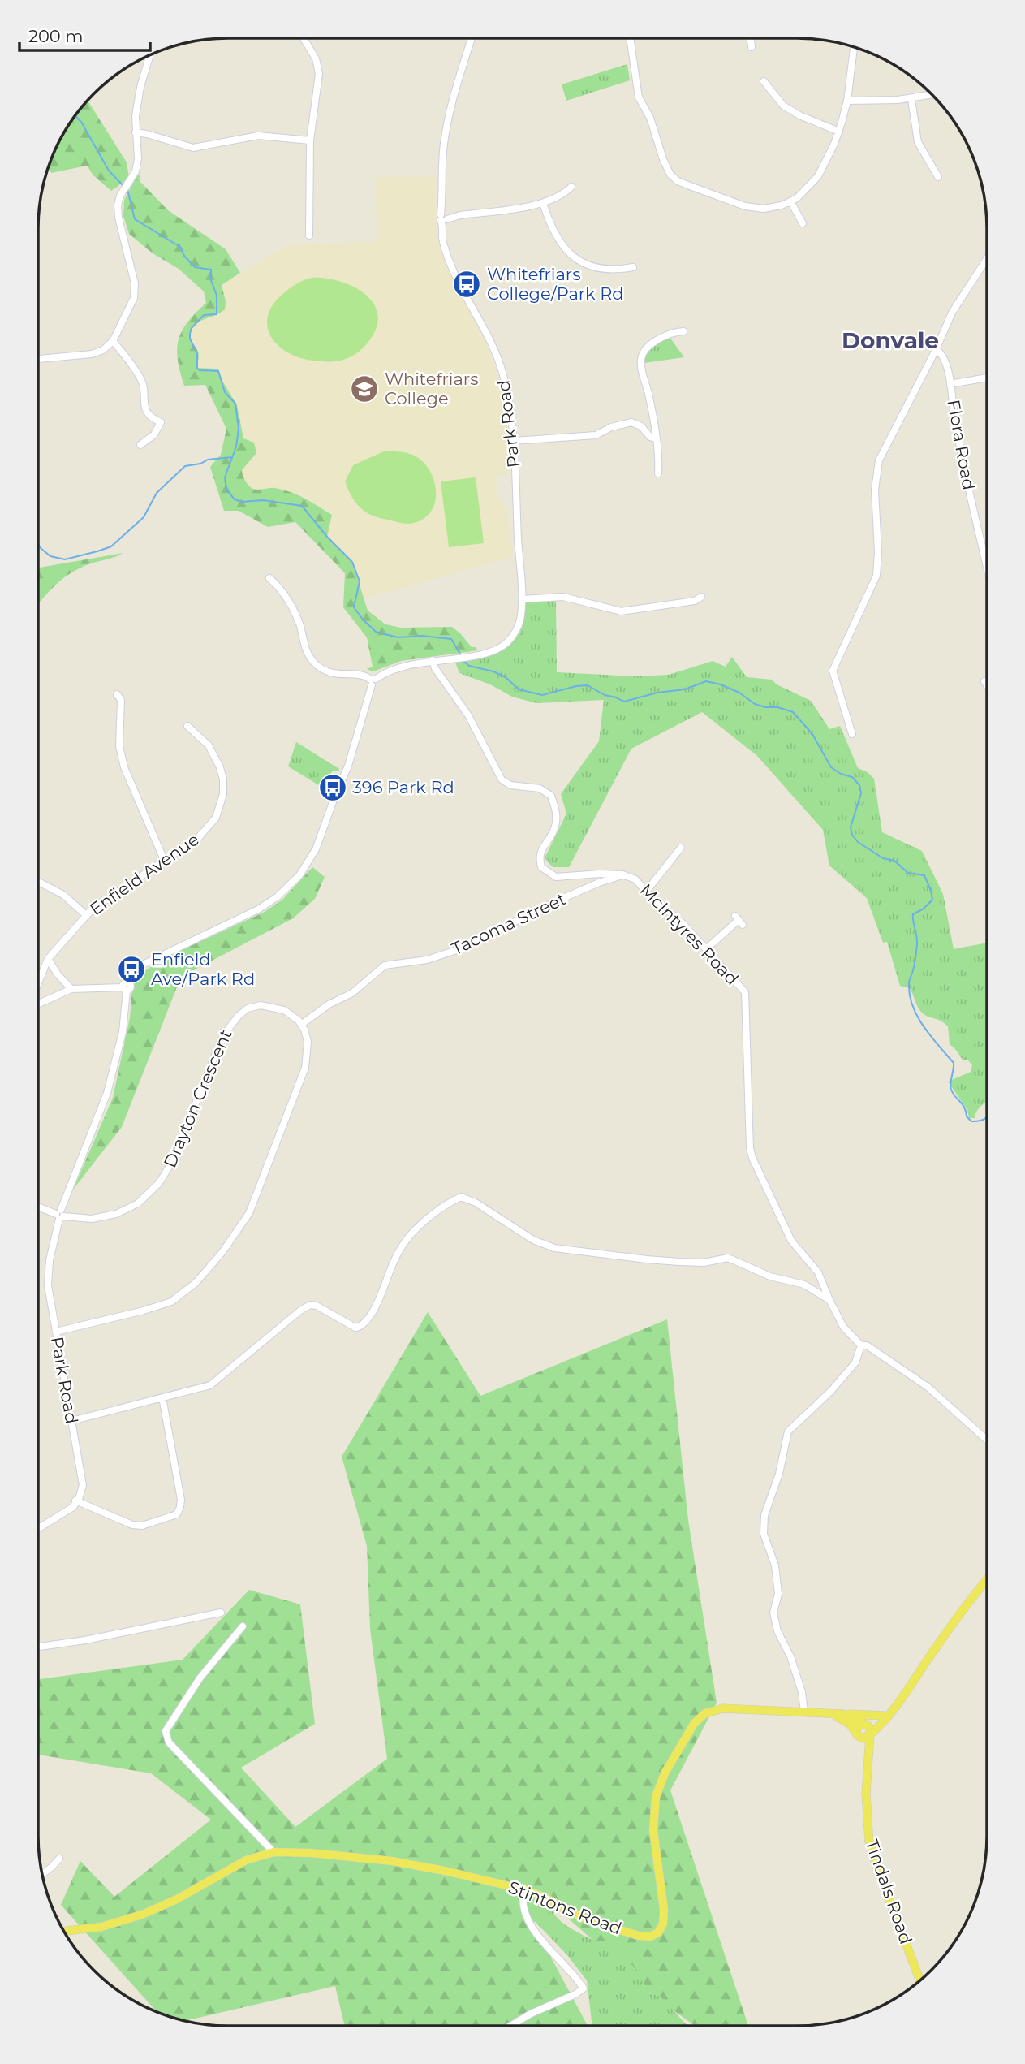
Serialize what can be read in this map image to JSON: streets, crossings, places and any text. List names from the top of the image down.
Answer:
{
  "streets": {
    "main road": ["Tindals Road", "Stintons Road"],
    "street": [
      "Park Road",
      "Flora Road",
      "Enfield Avenue",
      "Tacoma Street",
      "McIntyres Road",
      "Drayton Crescent"
    ]
  },
  "crossings": [
    ["Park Road", "Enfield Avenue"],
    ["Park Road", "McIntyres Road"],
    ["Park Road", "Drayton Crescent"],
    ["Tacoma Street", "McIntyres Road"],
    ["Tacoma Street", "Drayton Crescent"],
    ["Tindals Road", "Stintons Road"]
  ],
  "districts": ["Donvale"],
  "places": {
    "bus stop": ["Whitefriars College/Park Rd", "396 Park Rd", "Enfield Ave/Park Rd"],
    "school or university": ["Whitefriars College"]
  },
  "scale_bar": "200 m"
}
